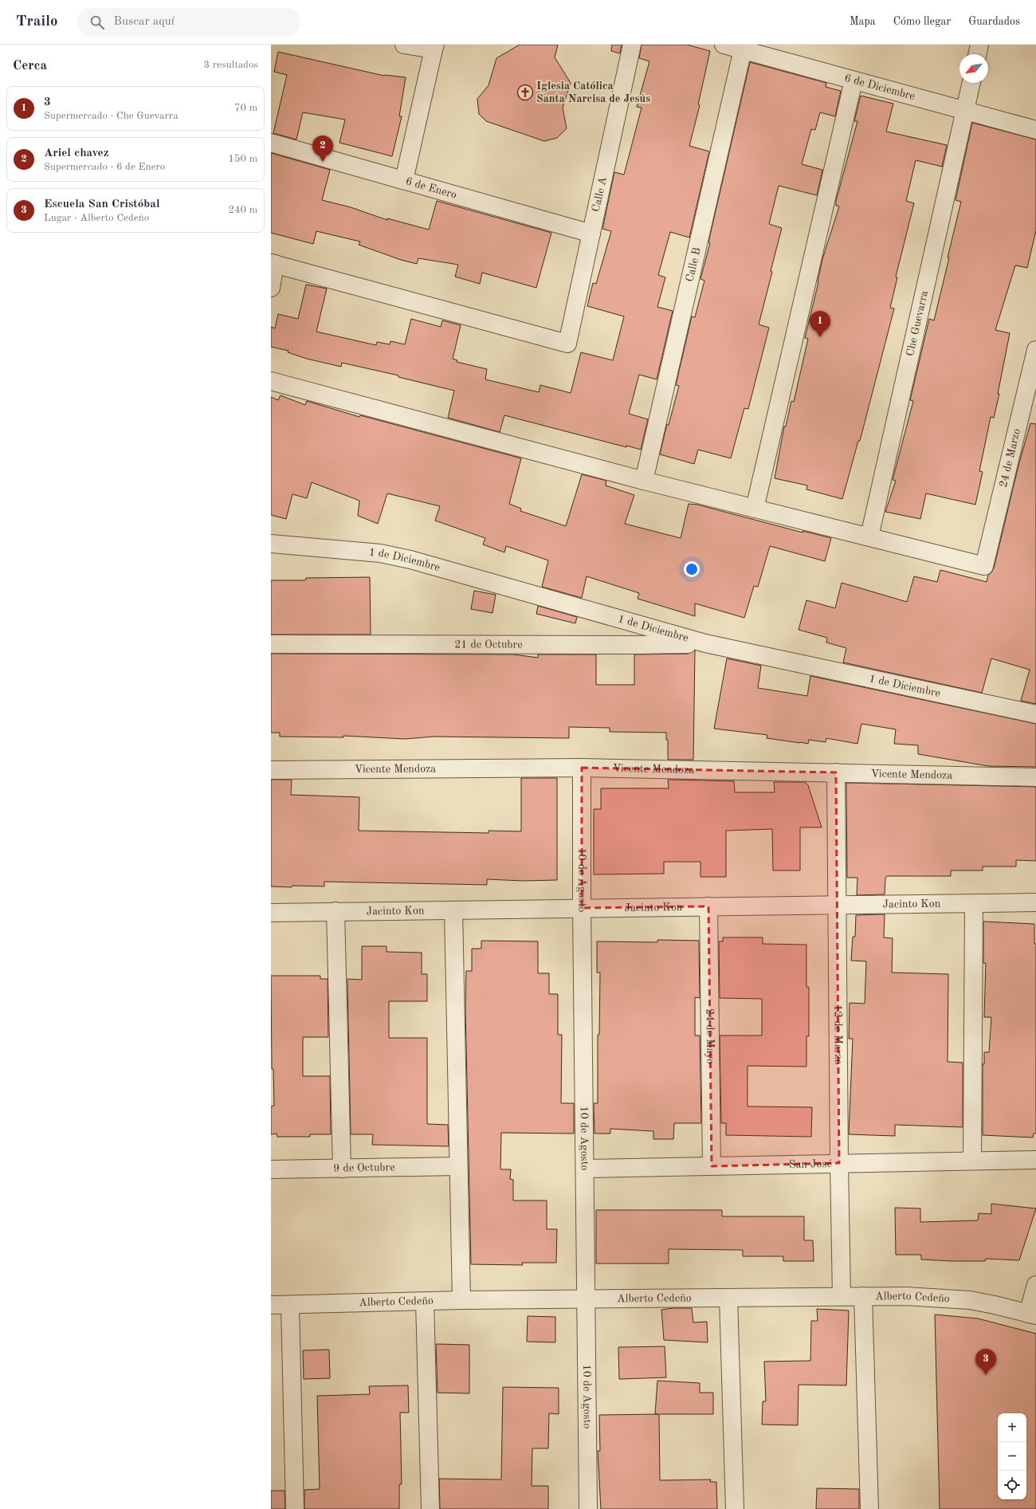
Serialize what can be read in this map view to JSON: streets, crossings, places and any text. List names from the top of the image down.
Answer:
{
  "streets": {
    "street": [
      "6 de Diciembre",
      "6 de Enero",
      "Calle A",
      "Calle B",
      "Che Guevarra",
      "24 de Marzo",
      "1 de Diciembre",
      "21 de Octubre",
      "Vicente Mendoza",
      "10 de Agosto",
      "Jacinto Kon",
      "12 de Marzo",
      "24 de Mayo",
      "San José",
      "9 de Octubre",
      "Alberto Cedeño"
    ]
  },
  "crossings": [
    ["6 de Diciembre", "Calle B"],
    ["6 de Diciembre", "Che Guevarra"],
    ["6 de Enero", "Calle A"],
    ["Che Guevarra", "24 de Marzo"],
    ["1 de Diciembre", "21 de Octubre"],
    ["Vicente Mendoza", "10 de Agosto"],
    ["Vicente Mendoza", "12 de Marzo"],
    ["10 de Agosto", "Jacinto Kon"],
    ["10 de Agosto", "San José"],
    ["10 de Agosto", "Alberto Cedeño"],
    ["Jacinto Kon", "12 de Marzo"],
    ["Jacinto Kon", "24 de Mayo"],
    ["12 de Marzo", "San José"],
    ["12 de Marzo", "Alberto Cedeño"],
    ["24 de Mayo", "San José"]
  ],
  "places": {
    "church": ["Iglesia Católica Santa Narcisa de Jesús"]
  },
  "north": "bottom left",
  "page": {
    "header": "Trailo",
    "search": "Buscar aquí",
    "nav": ["Mapa", "Cómo llegar", "Guardados"],
    "heading": ["Cerca", "3 resultados"],
    "list": [
      {
        "mark": "1",
        "name": "3",
        "note": "Supermercado · Che Guevarra",
        "value": "70 m"
      },
      {
        "mark": "2",
        "name": "Ariel chavez",
        "note": "Supermercado · 6 de Enero",
        "value": "150 m"
      },
      {
        "mark": "3",
        "name": "Escuela San Cristóbal",
        "note": "Lugar · Alberto Cedeño",
        "value": "240 m"
      }
    ],
    "pins": ["2", "1", "3"],
    "map_buttons": ["+", "−"]
  }
}
